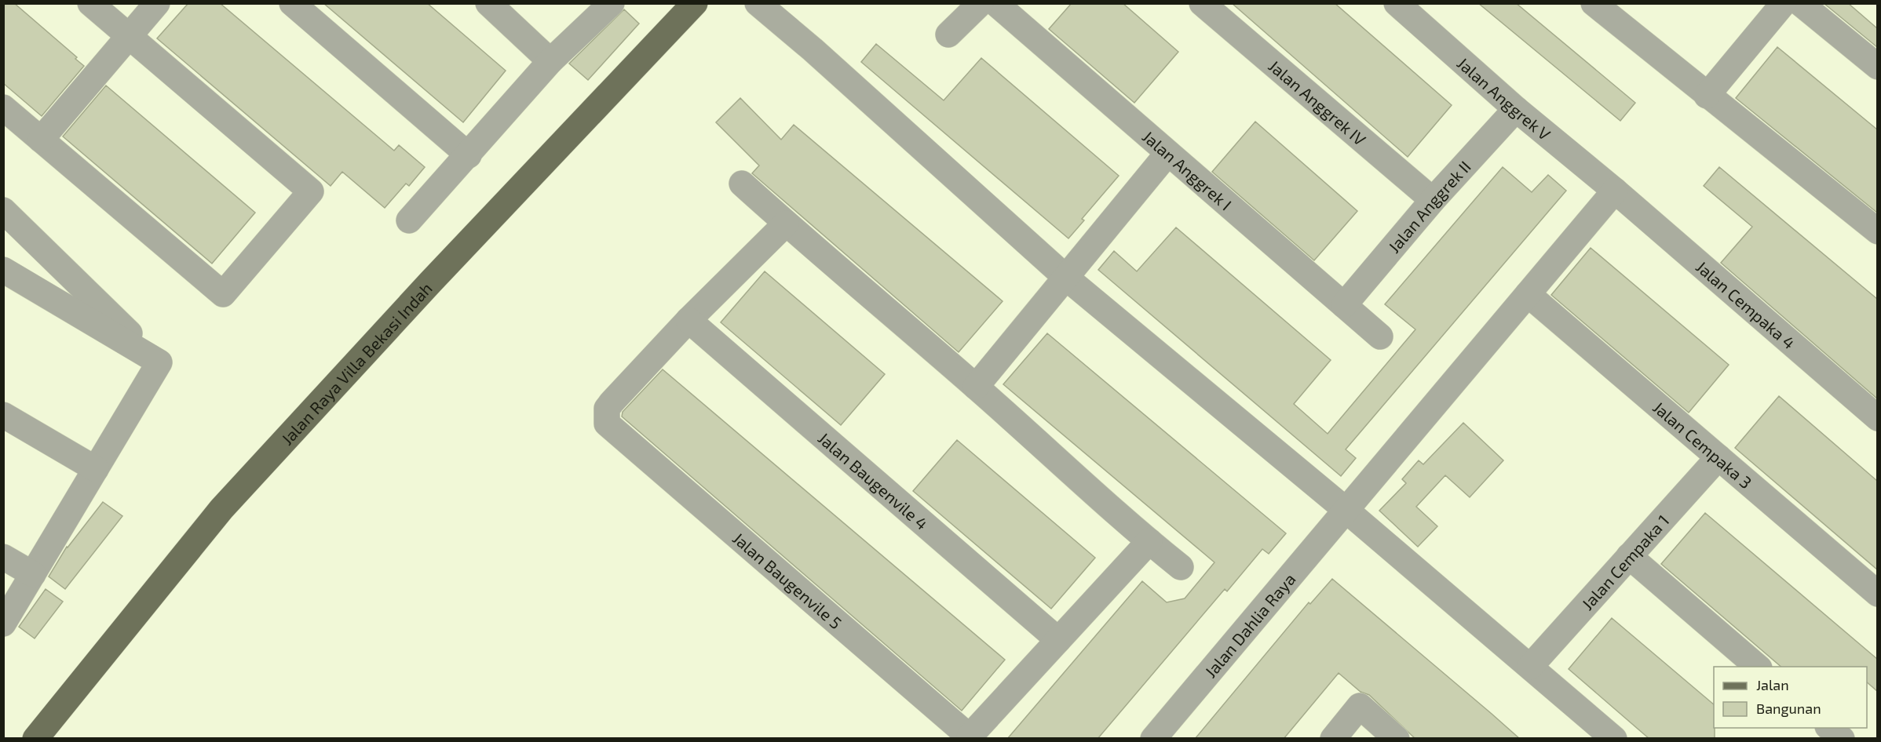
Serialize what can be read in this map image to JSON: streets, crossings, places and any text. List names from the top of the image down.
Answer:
{
  "streets": {
    "main road": ["Jalan Raya Villa Bekasi Indah"],
    "street": [
      "Jalan Anggrek V",
      "Jalan Anggrek IV",
      "Jalan Anggrek I",
      "Jalan Anggrek II",
      "Jalan Cempaka 4",
      "Jalan Cempaka 3",
      "Jalan Baugenvile 4",
      "Jalan Cempaka 1",
      "Jalan Baugenvile 5",
      "Jalan Dahlia Raya"
    ]
  },
  "crossings": [
    ["Jalan Anggrek V", "Jalan Anggrek II"],
    ["Jalan Anggrek V", "Jalan Cempaka 4"],
    ["Jalan Anggrek V", "Jalan Dahlia Raya"],
    ["Jalan Anggrek IV", "Jalan Anggrek II"],
    ["Jalan Anggrek I", "Jalan Anggrek II"],
    ["Jalan Cempaka 4", "Jalan Dahlia Raya"],
    ["Jalan Cempaka 3", "Jalan Cempaka 1"],
    ["Jalan Cempaka 3", "Jalan Dahlia Raya"],
    ["Jalan Baugenvile 4", "Jalan Baugenvile 5"]
  ],
  "legend": ["Jalan", "Bangunan"]
}
